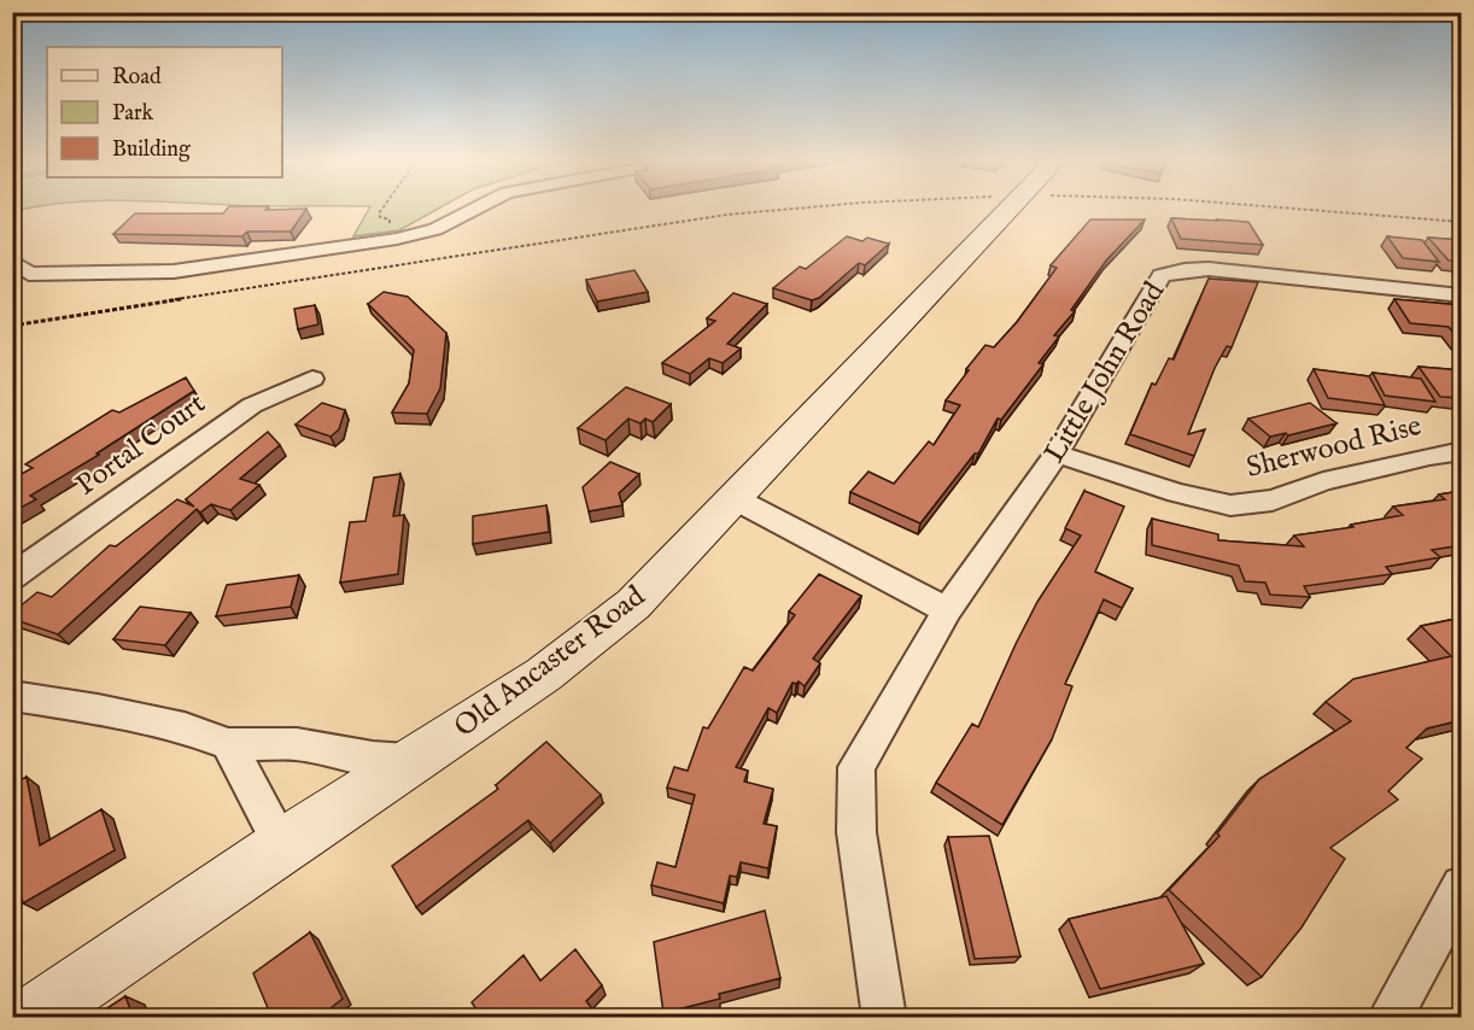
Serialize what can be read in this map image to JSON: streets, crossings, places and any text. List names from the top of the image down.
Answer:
{
  "streets": {
    "street": [
      "Little John Road",
      "Portal Court",
      "Sherwood Rise",
      "Old Ancaster Road"
    ]
  },
  "crossings": [
    ["Little John Road", "Sherwood Rise"]
  ],
  "legend": ["Road", "Park", "Building"]
}
